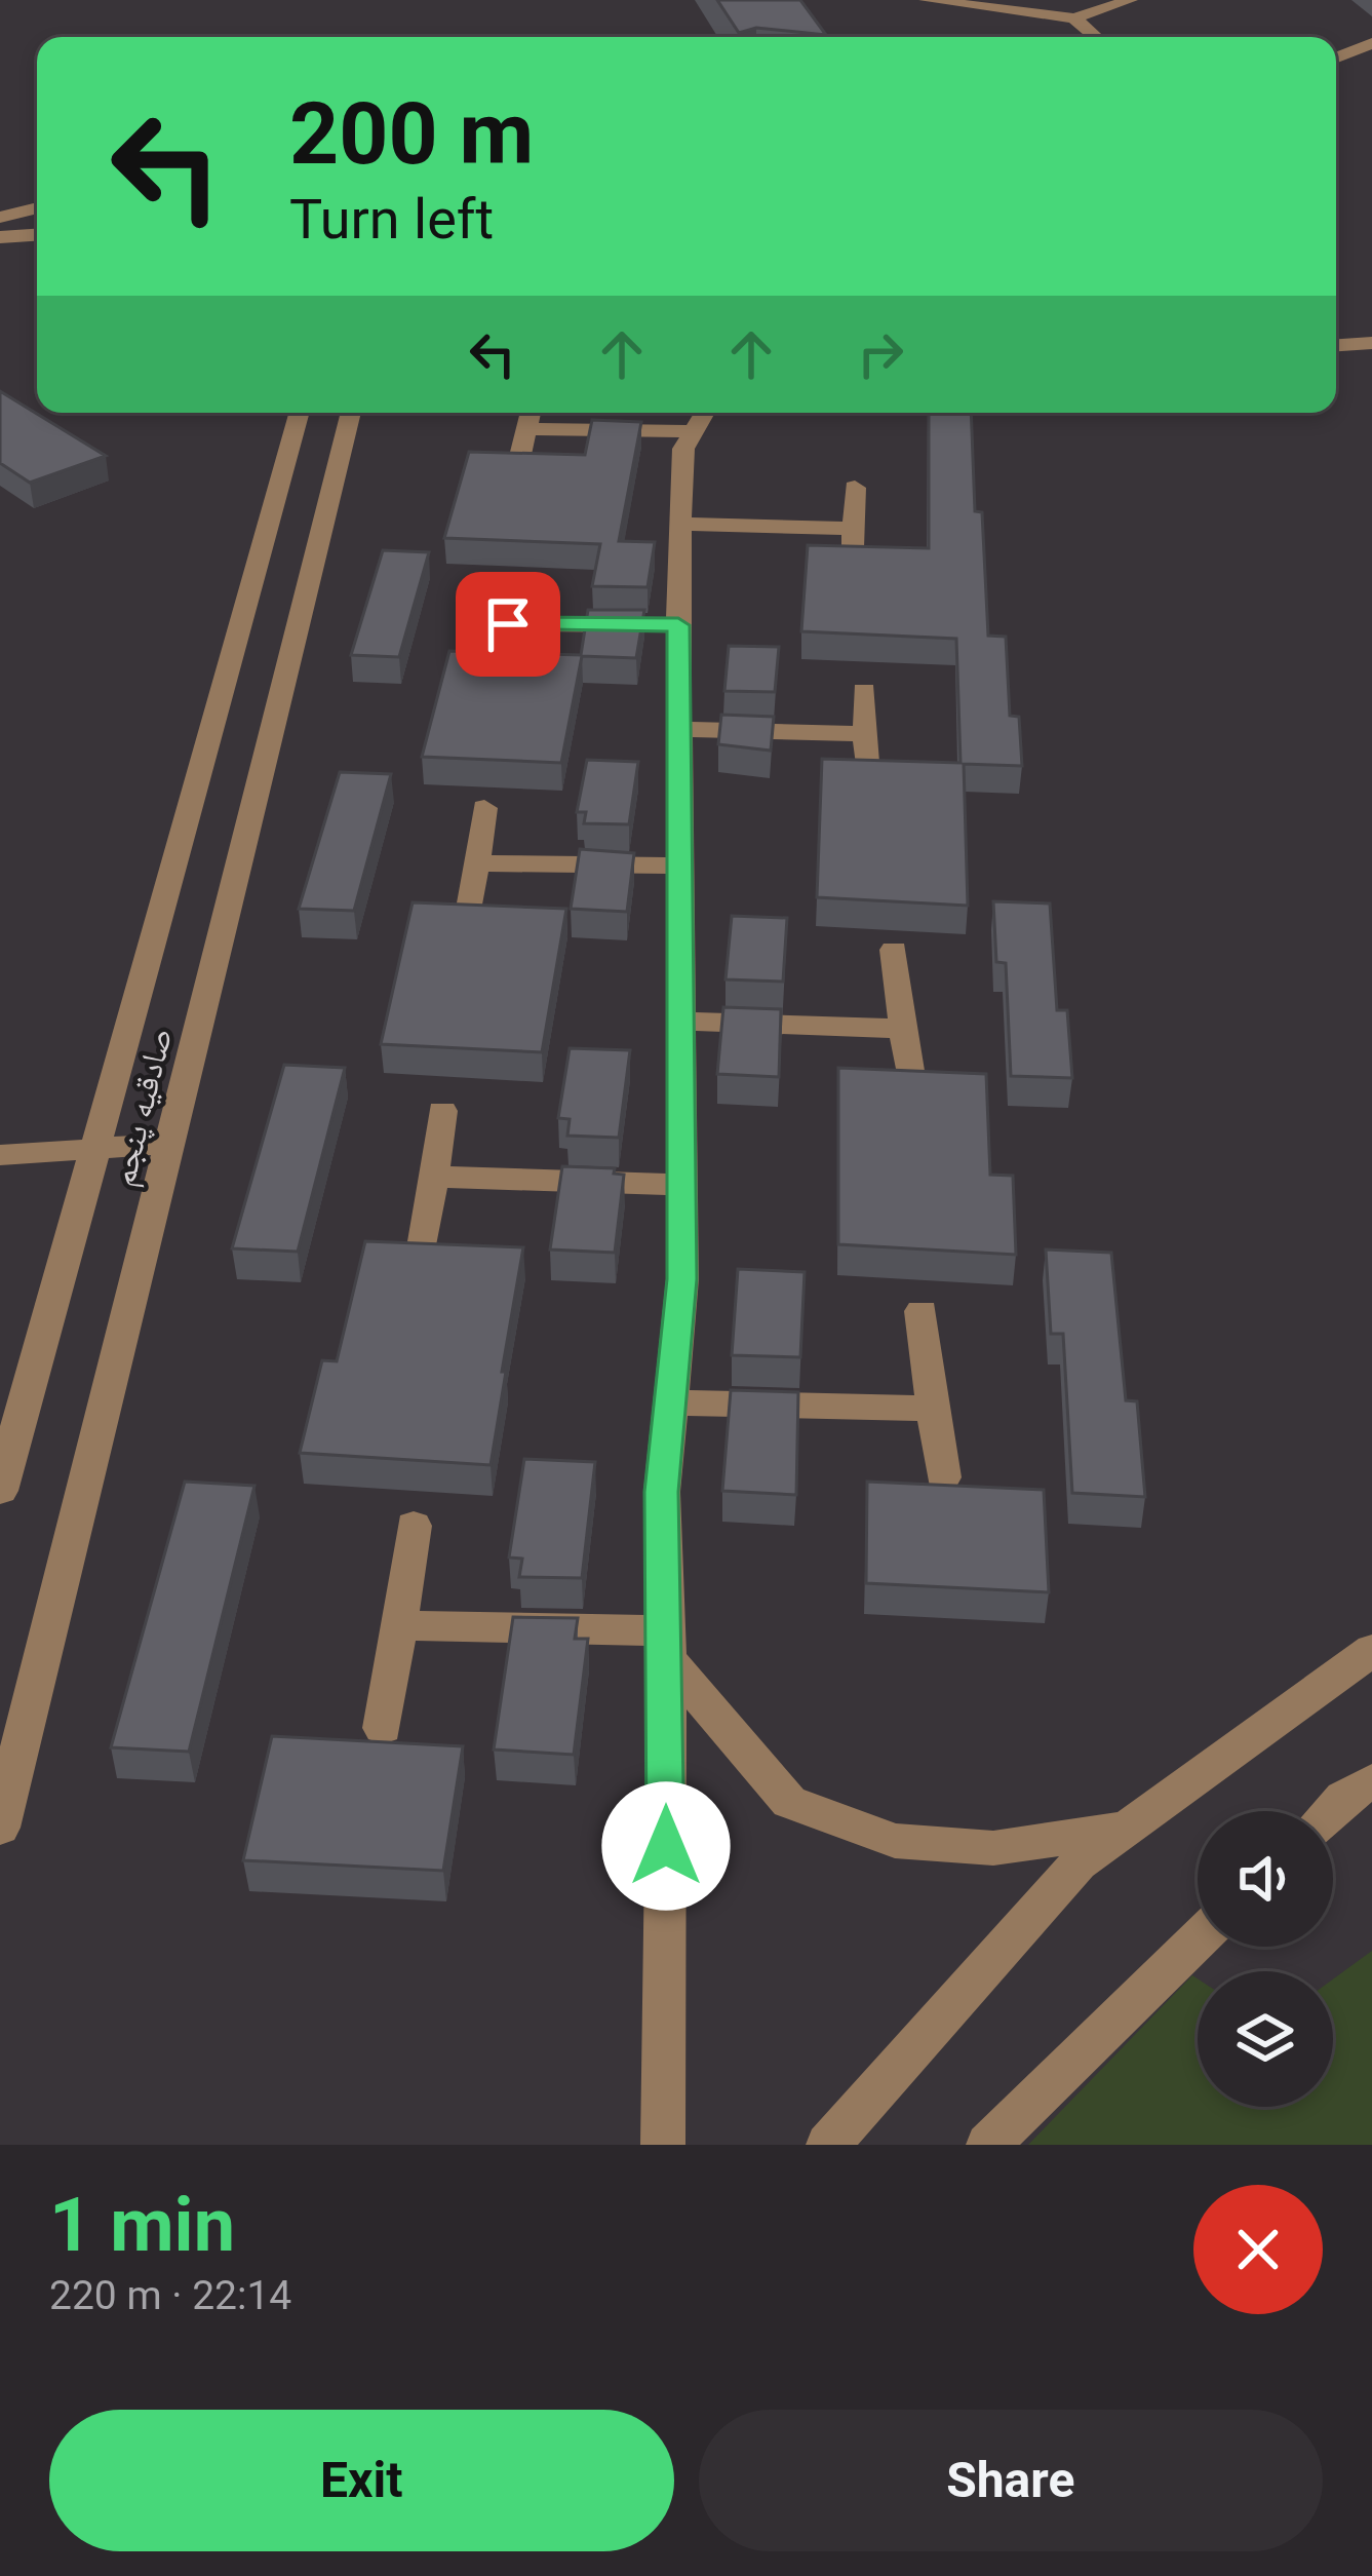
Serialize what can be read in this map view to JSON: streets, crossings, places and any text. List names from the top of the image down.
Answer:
{
  "streets": {
    "street": ["صادقیه پنجم"]
  },
  "page": {
    "turn": ["200 m", "Turn left"],
    "heading": ["1 min", "220 m · 22:14"],
    "buttons": ["Exit", "Share"]
  }
}
